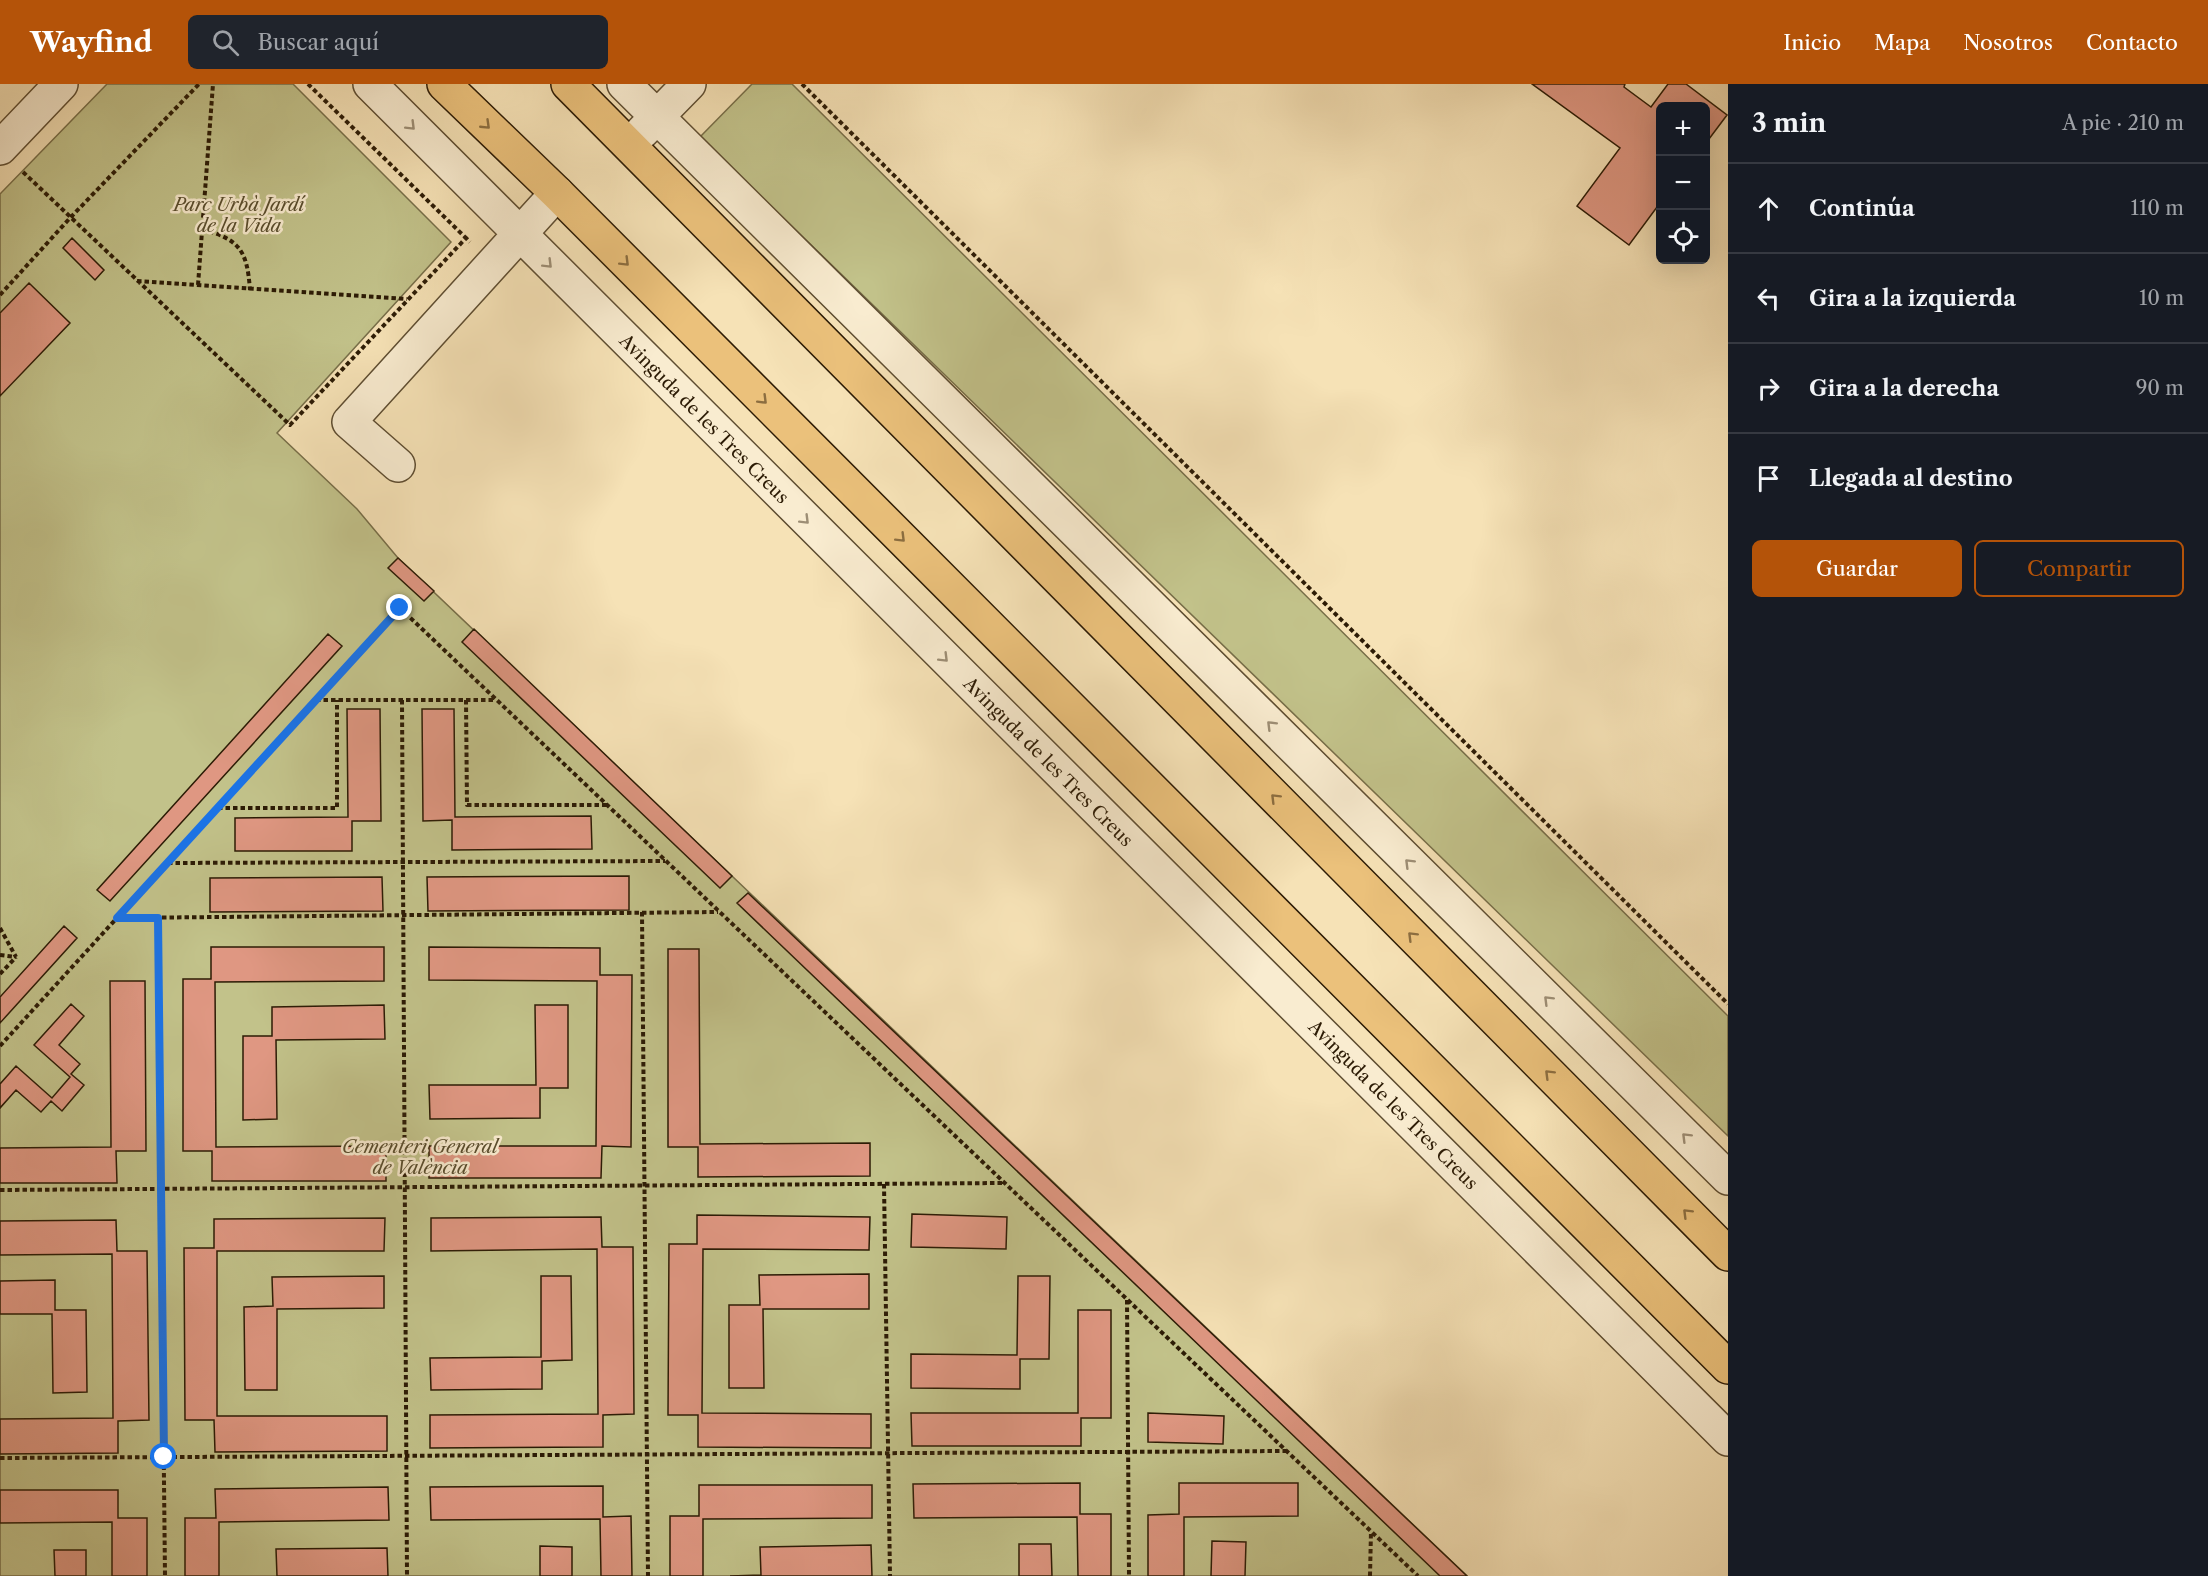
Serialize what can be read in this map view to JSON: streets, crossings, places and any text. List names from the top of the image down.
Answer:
{
  "streets": {
    "street": ["Avinguda de les Tres Creus"]
  },
  "parks": ["Parc Urbà Jardí de la Vida", "Cementeri General de València"],
  "page": {
    "header": "Wayfind",
    "search": "Buscar aquí",
    "nav": [
      "Inicio",
      "Mapa",
      "Nosotros",
      "Contacto"
    ],
    "heading": ["3 min", "A pie · 210 m"],
    "map_buttons": ["+", "−"],
    "list": [
      ["Continúa", "110 m"],
      ["Gira a la izquierda", "10 m"],
      ["Gira a la derecha", "90 m"],
      "Llegada al destino"
    ],
    "buttons": ["Guardar", "Compartir"]
  }
}
